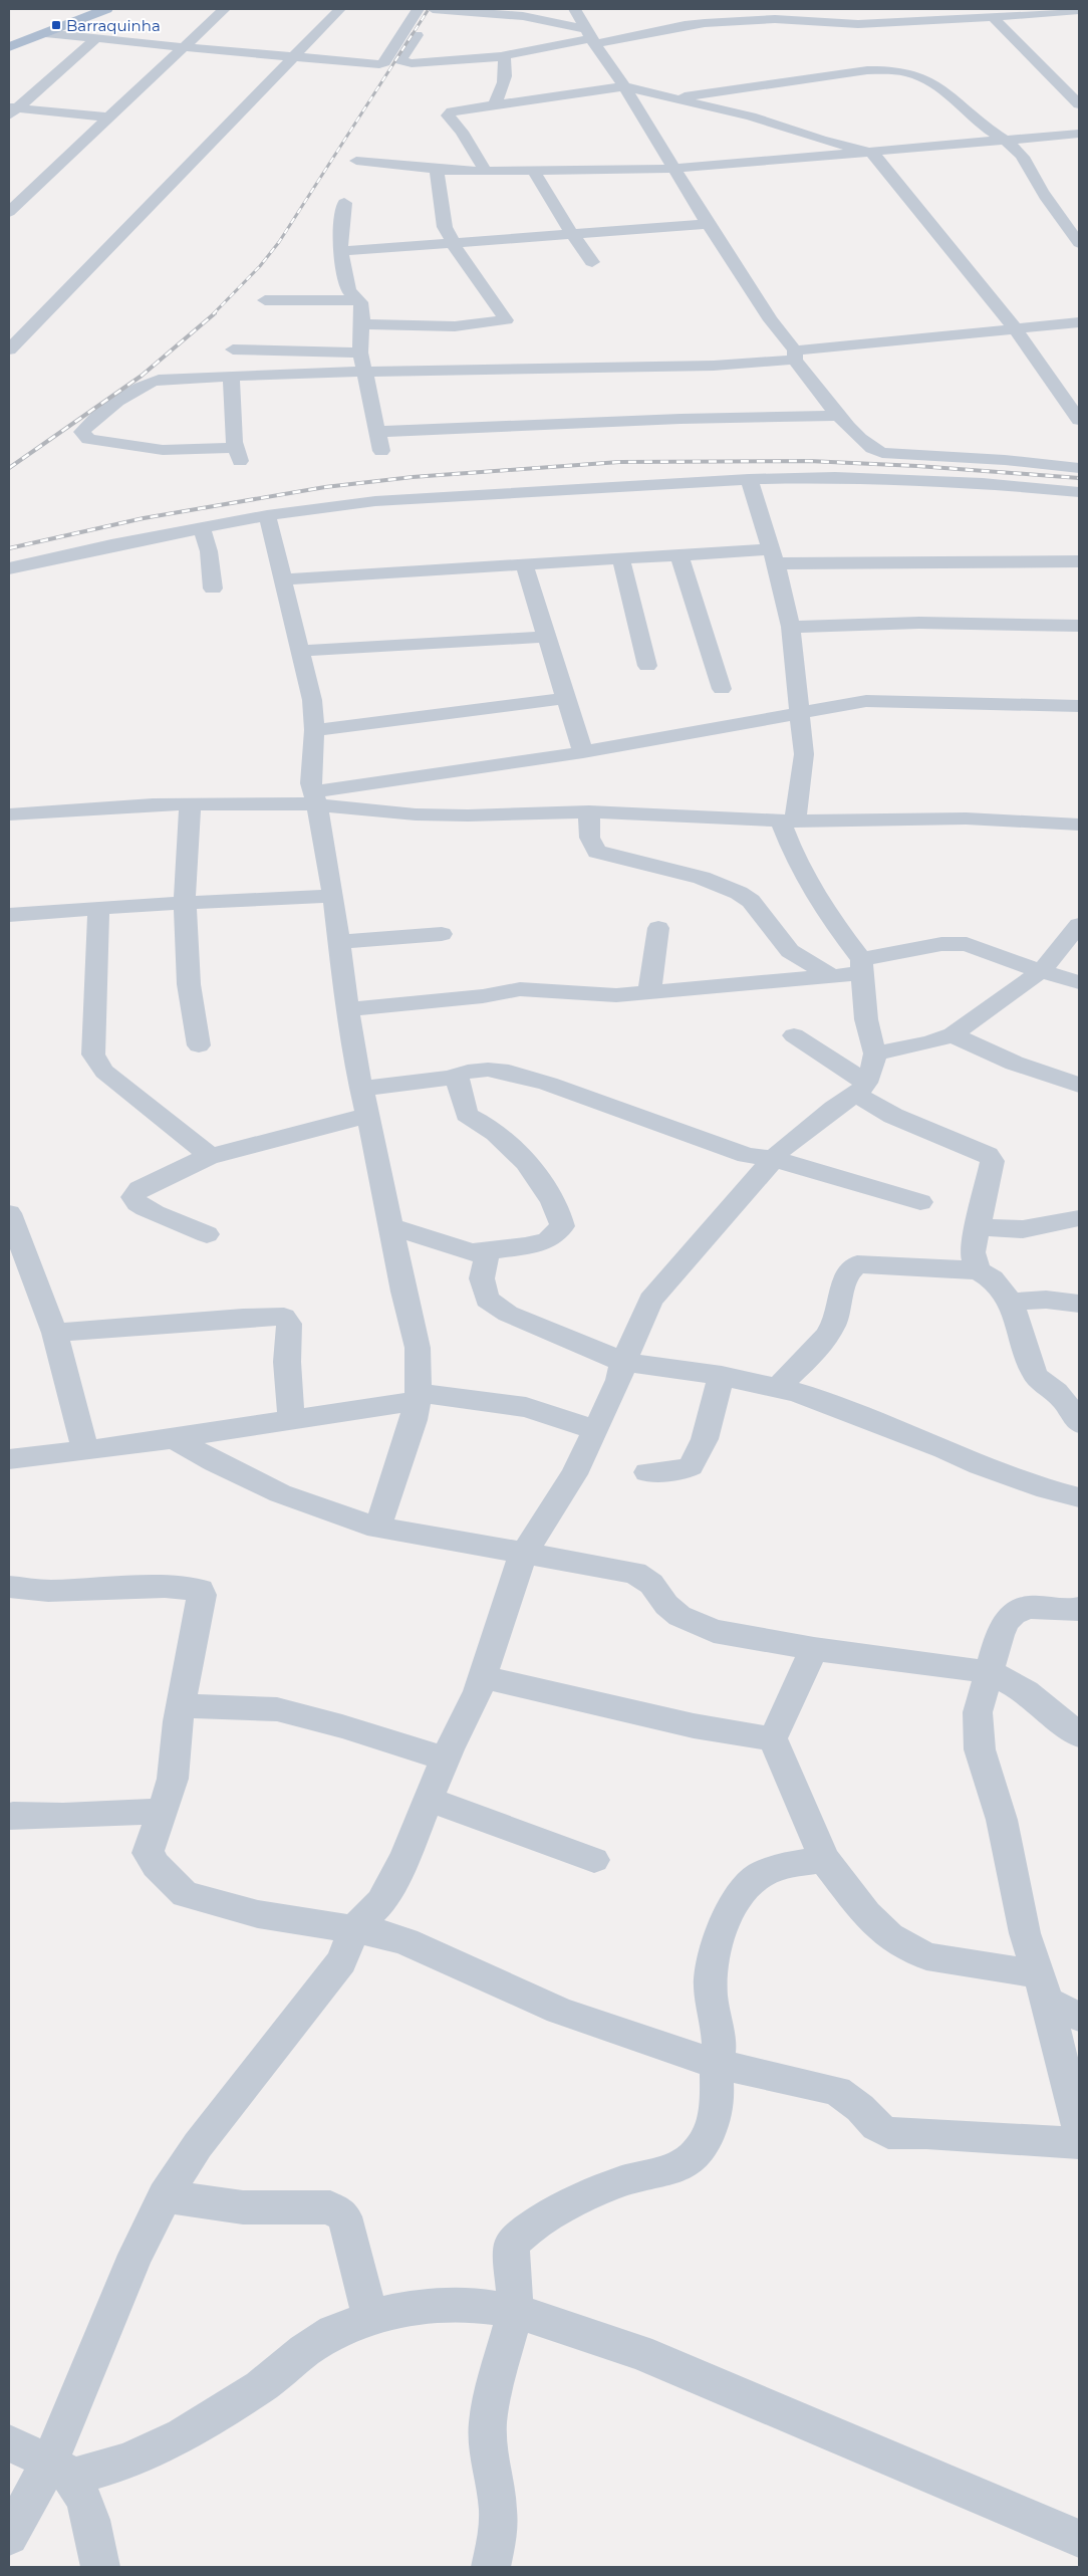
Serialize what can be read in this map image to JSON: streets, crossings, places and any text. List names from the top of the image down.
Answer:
{
  "places": {
    "transit": ["Barraquinha"]
  }
}
